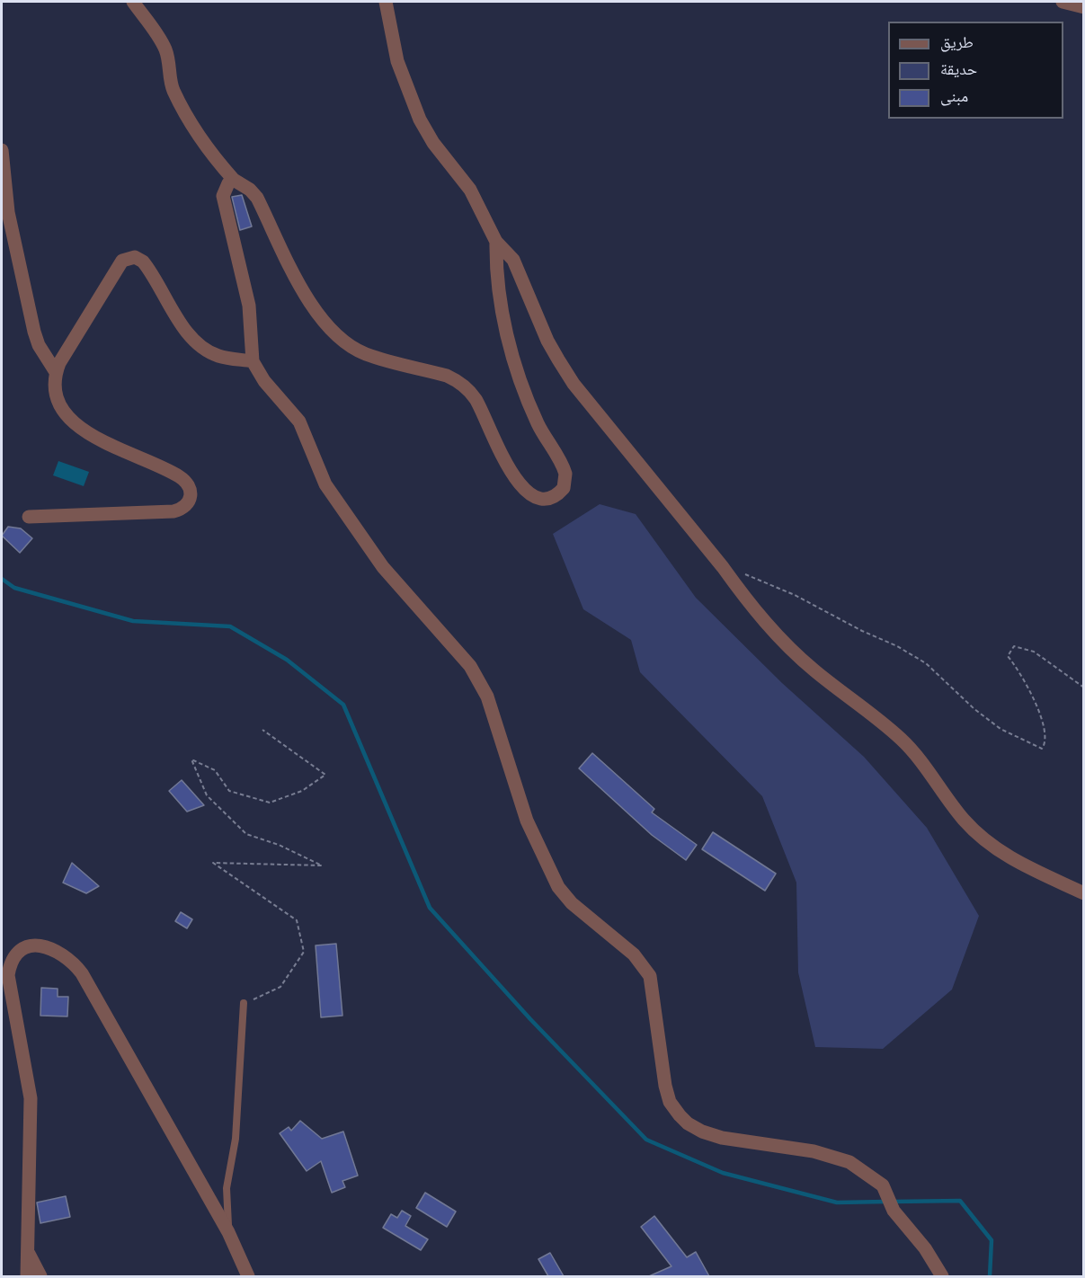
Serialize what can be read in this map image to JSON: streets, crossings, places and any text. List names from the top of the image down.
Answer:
{
  "legend": ["طريق", "حديقة", "مبنى"]
}
